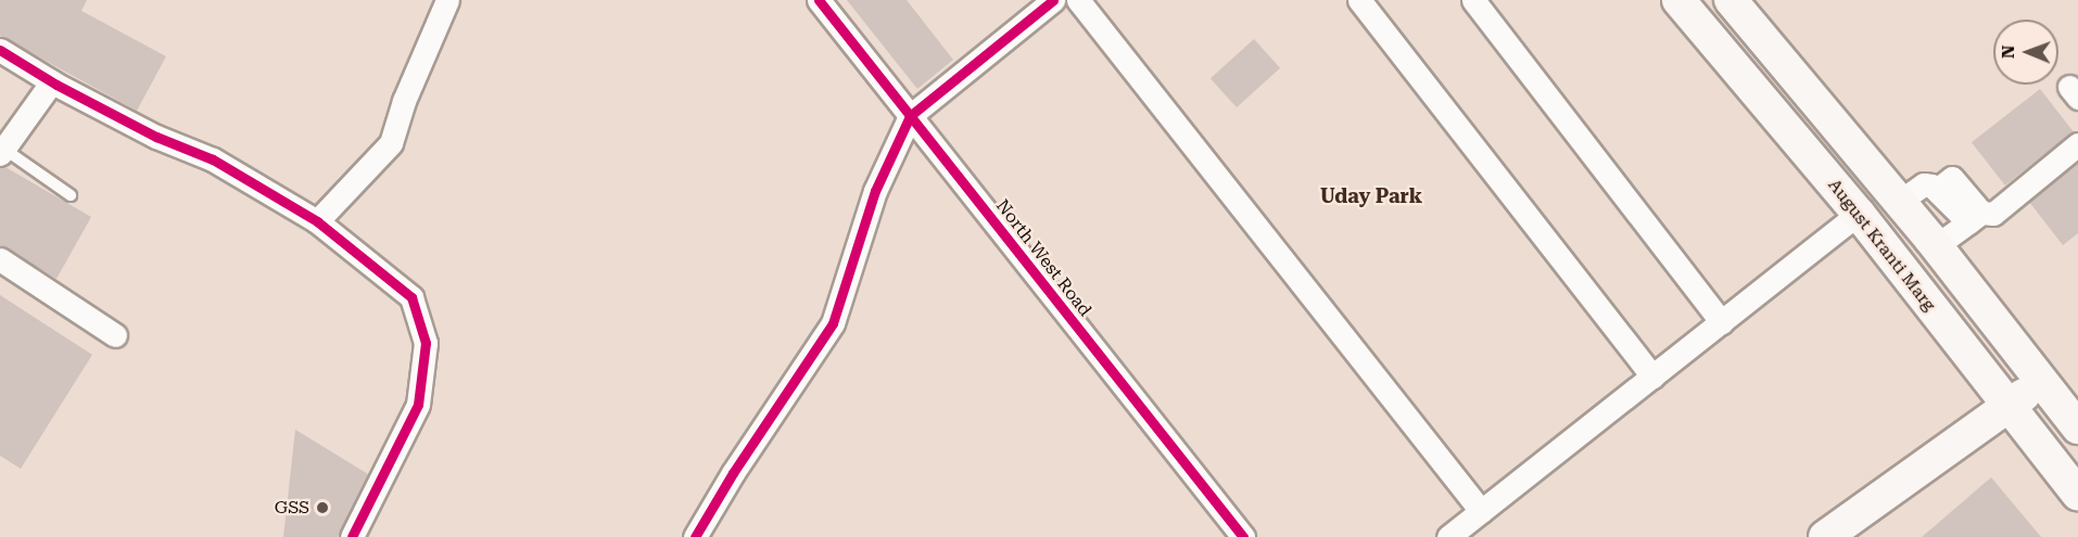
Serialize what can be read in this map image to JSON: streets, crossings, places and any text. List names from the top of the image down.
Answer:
{
  "streets": {
    "main road": ["August Kranti Marg"],
    "street": ["North West Road"]
  },
  "districts": ["Uday Park"],
  "places": ["GSS"],
  "north": "left"
}
